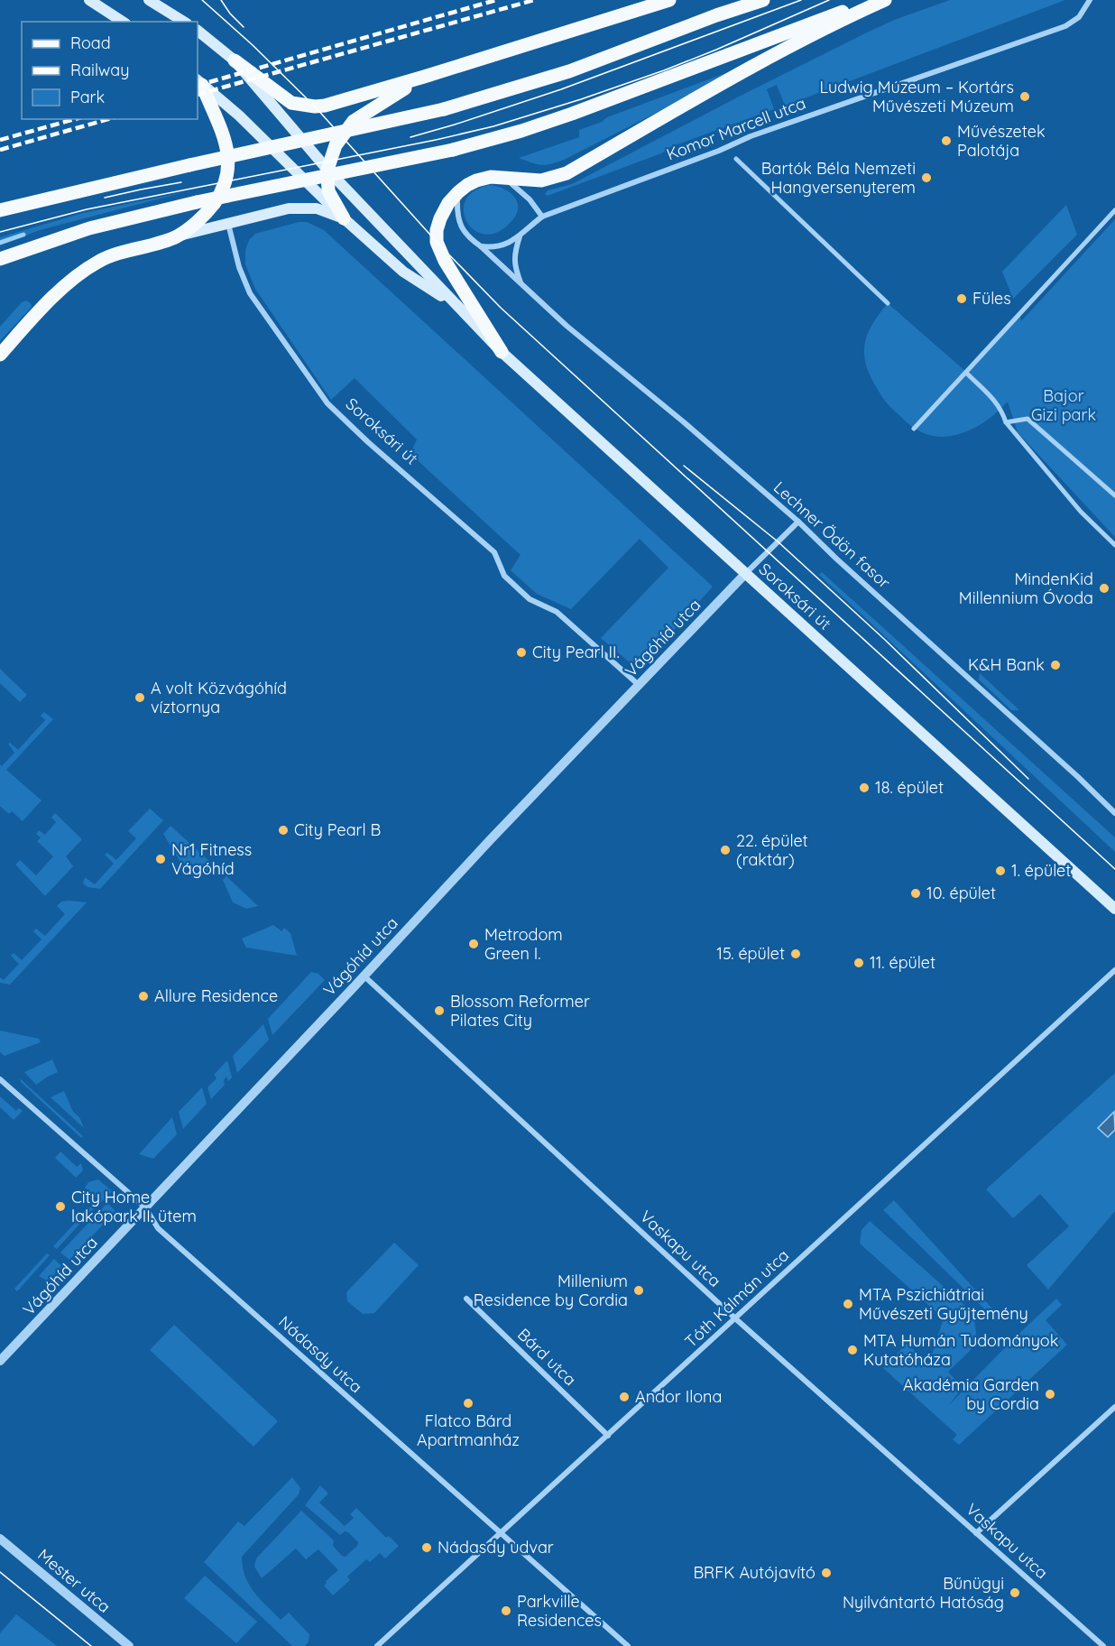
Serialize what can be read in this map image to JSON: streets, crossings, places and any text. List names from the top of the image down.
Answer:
{
  "streets": {
    "main road": ["Soroksári út"],
    "street": [
      "Komor Marcell utca",
      "Lechner Ödön fasor",
      "Vágóhíd utca",
      "Vaskapu utca",
      "Tóth Kálmán utca",
      "Nádasdy utca",
      "Bárd utca",
      "Mester utca"
    ]
  },
  "crossings": [
    ["Komor Marcell utca", "Lechner Ödön fasor"],
    ["Soroksári út", "Vágóhíd utca"],
    ["Vágóhíd utca", "Vaskapu utca"],
    ["Vágóhíd utca", "Nádasdy utca"],
    ["Vaskapu utca", "Tóth Kálmán utca"],
    ["Tóth Kálmán utca", "Nádasdy utca"],
    ["Tóth Kálmán utca", "Bárd utca"]
  ],
  "parks": ["Bajor Gizi park"],
  "places": [
    "Ludwig Múzeum – Kortárs Művészeti Múzeum",
    "Művészetek Palotája",
    "Bartók Béla Nemzeti Hangversenyterem",
    "Füles",
    "MindenKid Millennium Óvoda",
    "City Pearl II.",
    "K&H Bank",
    "A volt Közvágóhíd víztornya",
    "18. épület",
    "City Pearl B",
    "22. épület (raktár)",
    "Nr1 Fitness Vágóhíd",
    "1. épület",
    "10. épület",
    "Metrodom Green I.",
    "15. épület",
    "11. épület",
    "Allure Residence",
    "Blossom Reformer Pilates City",
    "City Home lakópark II. ütem",
    "Millenium Residence by Cordia",
    "MTA Pszichiátriai Művészeti Gyűjtemény",
    "MTA Humán Tudományok Kutatóháza",
    "Akadémia Garden by Cordia",
    "Andor Ilona",
    "Flatco Bárd Apartmanház",
    "Nádasdy udvar",
    "BRFK Autójavító",
    "Bűnügyi Nyilvántartó Hatóság",
    "Parkville Residences"
  ],
  "legend": ["Road", "Railway", "Park"]
}
